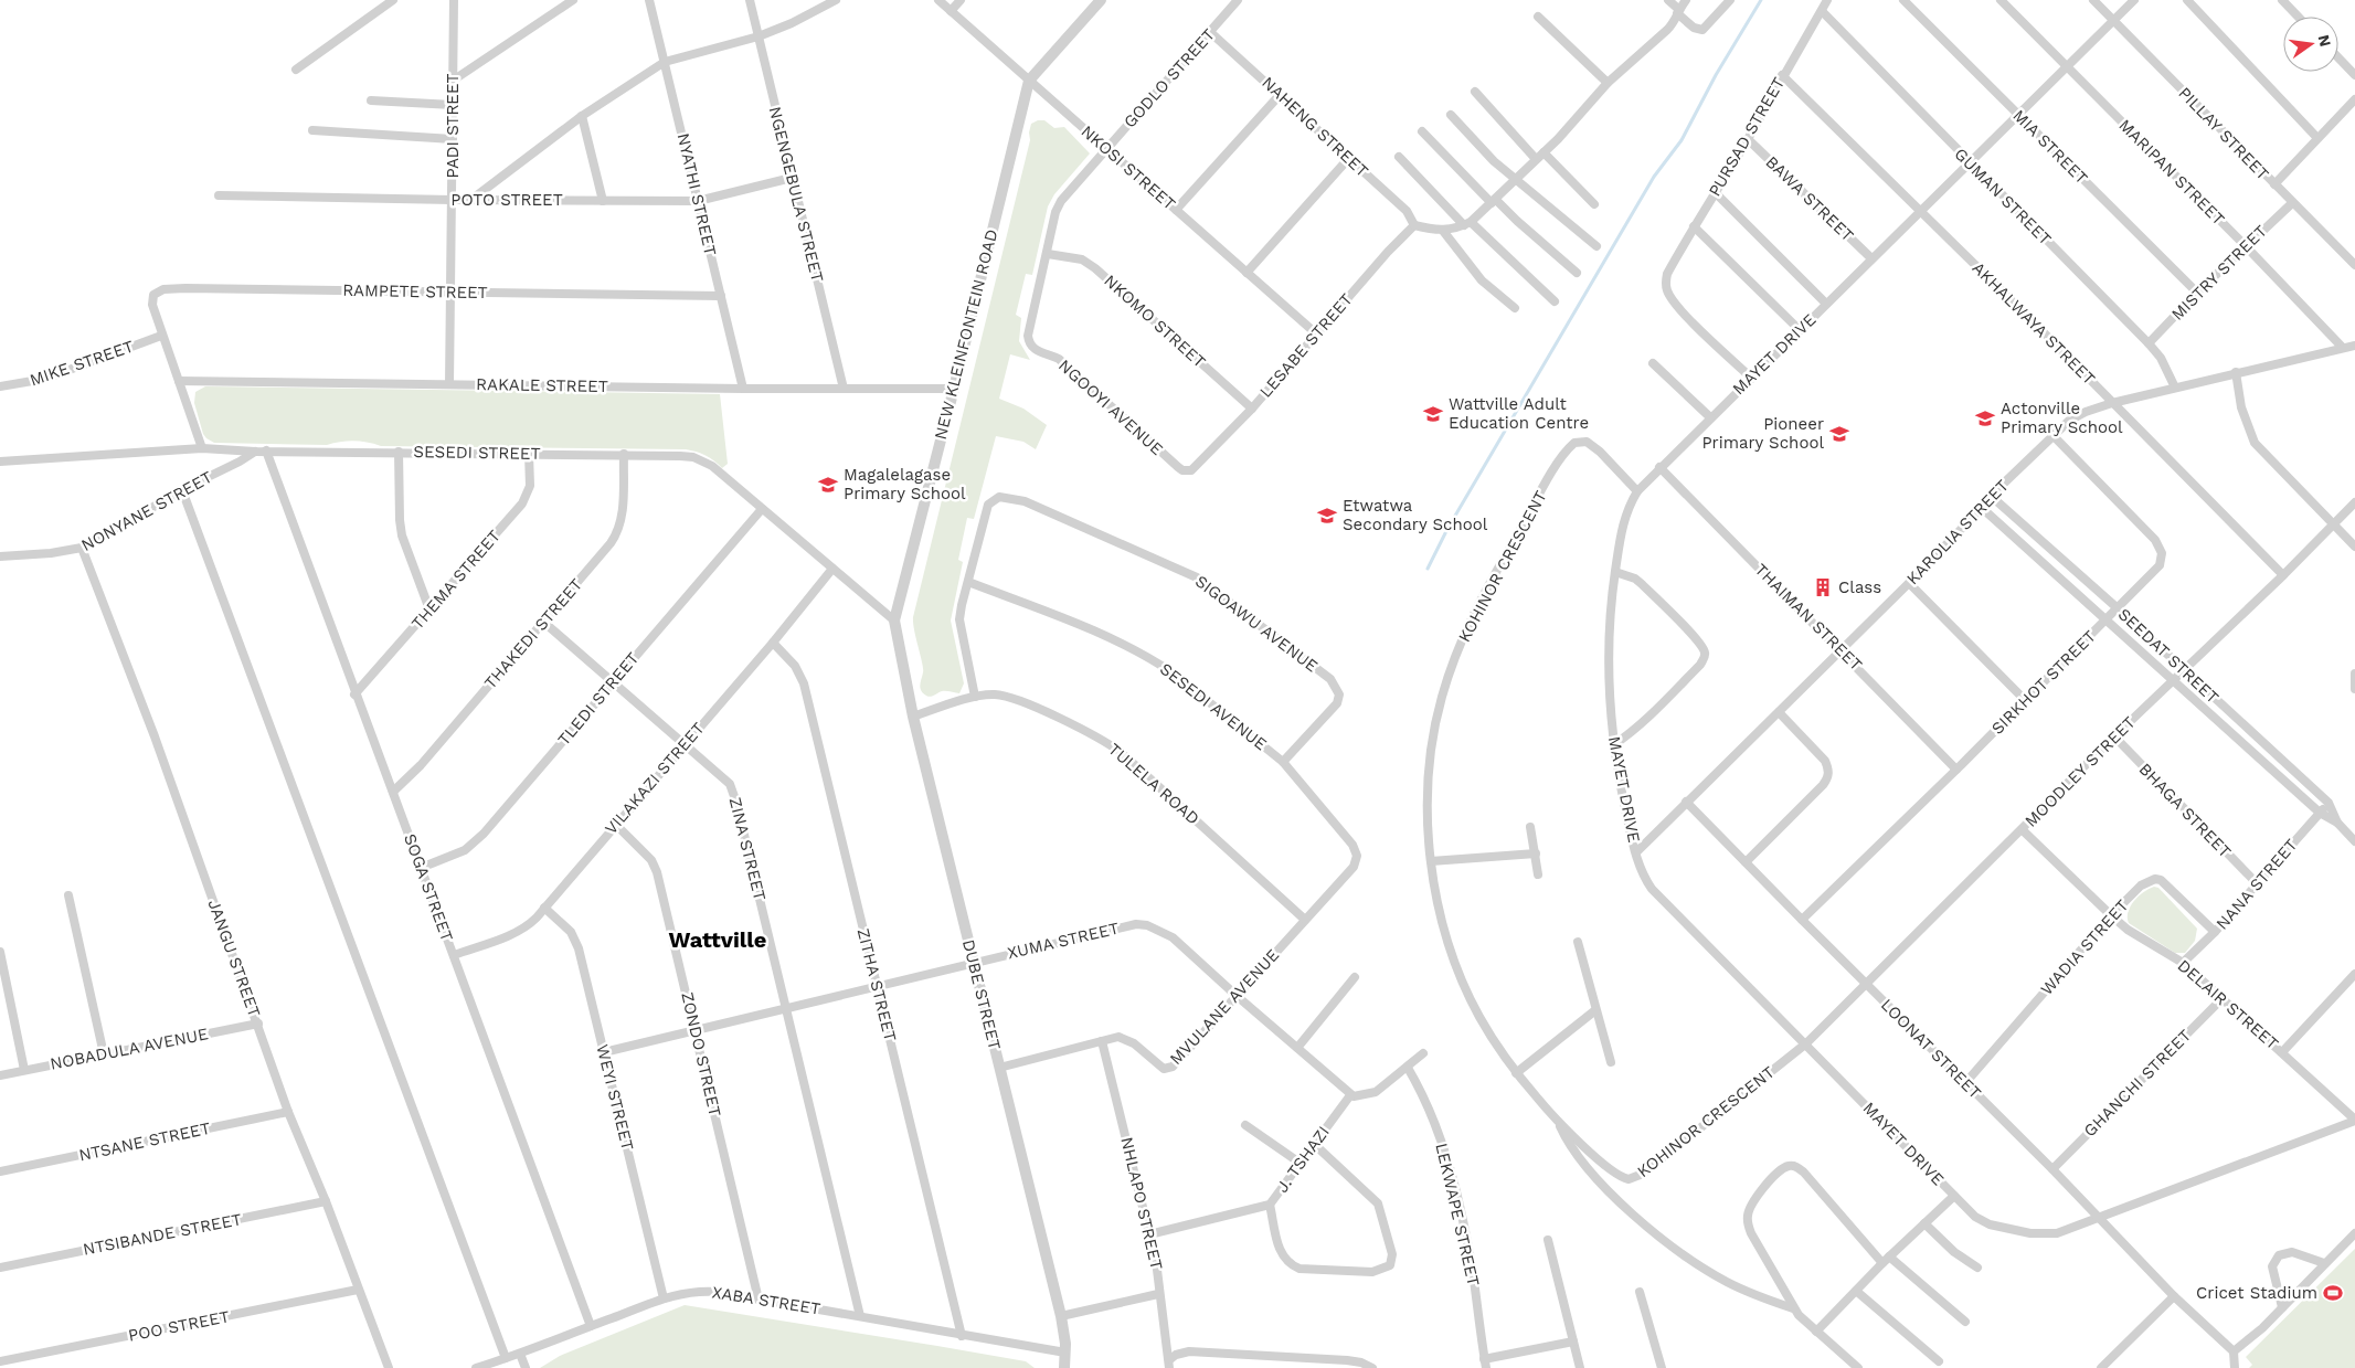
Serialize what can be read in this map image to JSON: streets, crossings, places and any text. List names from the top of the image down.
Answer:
{
  "streets": {
    "street": [
      "GODLO STREET",
      "PADI STREET",
      "NAHENG STREET",
      "PILLAY STREET",
      "PURSAD STREET",
      "MIA STREET",
      "NKOSI STREET",
      "MARIPAN STREET",
      "NYATHI STREET",
      "NGENGEBULA STREET",
      "GUMAN STREET",
      "BAWA STREET",
      "POTO STREET",
      "MISTRY STREET",
      "RAMPETE STREET",
      "NKOMO STREET",
      "AKHALWAYA STREET",
      "NEW KLEINFONTEIN ROAD",
      "LESABE STREET",
      "MAYET DRIVE",
      "MIKE STREET",
      "RAKALE STREET",
      "NGOOYI AVENUE",
      "SESEDI STREET",
      "NONYANE STREET",
      "KAROLIA STREET",
      "KOHINOR CRESCENT",
      "THEMA STREET",
      "THAIMAN STREET",
      "SIGOAWU AVENUE",
      "THAKEDI STREET",
      "SEEDAT STREET",
      "SIRKHOT STREET",
      "TLEDI STREET",
      "SESEDI AVENUE",
      "MOODLEY STREET",
      "VILAKAZI STREET",
      "TULELA ROAD",
      "BHAGA STREET",
      "ZINA STREET",
      "NANA STREET",
      "SOGA STREET",
      "XUMA STREET",
      "WADIA STREET",
      "JANGU STREET",
      "ZITHA STREET",
      "DUBE STREET",
      "DELAIR STREET",
      "MVULANE AVENUE",
      "NOBADULA AVENUE",
      "LOONAT STREET",
      "ZONDO STREET",
      "GHANCHI STREET",
      "WEYI STREET",
      "NTSANE STREET",
      "J. TSHAZI",
      "NHLAPO STREET",
      "LEKWAPE STREET",
      "NTSIBANDE STREET",
      "XABA STREET",
      "POO STREET"
    ]
  },
  "crossings": [
    ["GODLO STREET", "NAHENG STREET"],
    ["GODLO STREET", "NKOSI STREET"],
    ["GODLO STREET", "NKOMO STREET"],
    ["GODLO STREET", "NGOOYI AVENUE"],
    ["PADI STREET", "NYATHI STREET"],
    ["PADI STREET", "NGENGEBULA STREET"],
    ["PADI STREET", "POTO STREET"],
    ["PADI STREET", "RAMPETE STREET"],
    ["PADI STREET", "RAKALE STREET"],
    ["NAHENG STREET", "LESABE STREET"],
    ["PILLAY STREET", "MISTRY STREET"],
    ["PILLAY STREET", "MAYET DRIVE"],
    ["PURSAD STREET", "GUMAN STREET"],
    ["PURSAD STREET", "BAWA STREET"],
    ["PURSAD STREET", "AKHALWAYA STREET"],
    ["PURSAD STREET", "MAYET DRIVE"],
    ["MIA STREET", "MISTRY STREET"],
    ["MIA STREET", "MAYET DRIVE"],
    ["NKOSI STREET", "NEW KLEINFONTEIN ROAD"],
    ["NKOSI STREET", "LESABE STREET"],
    ["MARIPAN STREET", "MISTRY STREET"],
    ["MARIPAN STREET", "MAYET DRIVE"],
    ["MARIPAN STREET", "KAROLIA STREET"],
    ["NYATHI STREET", "POTO STREET"],
    ["NYATHI STREET", "RAMPETE STREET"],
    ["NYATHI STREET", "RAKALE STREET"],
    ["NGENGEBULA STREET", "POTO STREET"],
    ["NGENGEBULA STREET", "RAKALE STREET"],
    ["GUMAN STREET", "MISTRY STREET"],
    ["GUMAN STREET", "MAYET DRIVE"],
    ["GUMAN STREET", "KAROLIA STREET"],
    ["BAWA STREET", "MAYET DRIVE"],
    ["RAMPETE STREET", "MIKE STREET"],
    ["NKOMO STREET", "LESABE STREET"],
    ["AKHALWAYA STREET", "MAYET DRIVE"],
    ["AKHALWAYA STREET", "KAROLIA STREET"],
    ["AKHALWAYA STREET", "MOODLEY STREET"],
    ["NEW KLEINFONTEIN ROAD", "RAKALE STREET"],
    ["NEW KLEINFONTEIN ROAD", "SESEDI STREET"],
    ["NEW KLEINFONTEIN ROAD", "DUBE STREET"],
    ["LESABE STREET", "NGOOYI AVENUE"],
    ["MAYET DRIVE", "KAROLIA STREET"],
    ["MAYET DRIVE", "KOHINOR CRESCENT"],
    ["MAYET DRIVE", "THAIMAN STREET"],
    ["MAYET DRIVE", "MOODLEY STREET"],
    ["MAYET DRIVE", "DELAIR STREET"],
    ["MAYET DRIVE", "LOONAT STREET"],
    ["SESEDI STREET", "NONYANE STREET"],
    ["SESEDI STREET", "THEMA STREET"],
    ["SESEDI STREET", "THAKEDI STREET"],
    ["SESEDI STREET", "TLEDI STREET"],
    ["SESEDI STREET", "VILAKAZI STREET"],
    ["SESEDI STREET", "SOGA STREET"],
    ["SESEDI STREET", "DUBE STREET"],
    ["NONYANE STREET", "JANGU STREET"],
    ["KAROLIA STREET", "THAIMAN STREET"],
    ["KAROLIA STREET", "SEEDAT STREET"],
    ["KAROLIA STREET", "SIRKHOT STREET"],
    ["KAROLIA STREET", "LOONAT STREET"],
    ["KOHINOR CRESCENT", "MOODLEY STREET"],
    ["THEMA STREET", "SOGA STREET"],
    ["THAIMAN STREET", "SIRKHOT STREET"],
    ["SIGOAWU AVENUE", "SESEDI AVENUE"],
    ["THAKEDI STREET", "ZINA STREET"],
    ["THAKEDI STREET", "SOGA STREET"],
    ["SEEDAT STREET", "SIRKHOT STREET"],
    ["SEEDAT STREET", "MOODLEY STREET"],
    ["SEEDAT STREET", "NANA STREET"],
    ["SIRKHOT STREET", "LOONAT STREET"],
    ["TLEDI STREET", "ZINA STREET"],
    ["TLEDI STREET", "SOGA STREET"],
    ["SESEDI AVENUE", "MVULANE AVENUE"],
    ["MOODLEY STREET", "BHAGA STREET"],
    ["MOODLEY STREET", "DELAIR STREET"],
    ["MOODLEY STREET", "LOONAT STREET"],
    ["VILAKAZI STREET", "ZINA STREET"],
    ["VILAKAZI STREET", "SOGA STREET"],
    ["VILAKAZI STREET", "ZITHA STREET"],
    ["VILAKAZI STREET", "ZONDO STREET"],
    ["VILAKAZI STREET", "WEYI STREET"],
    ["TULELA ROAD", "DUBE STREET"],
    ["TULELA ROAD", "MVULANE AVENUE"],
    ["BHAGA STREET", "NANA STREET"],
    ["ZINA STREET", "XUMA STREET"],
    ["ZINA STREET", "XABA STREET"],
    ["NANA STREET", "WADIA STREET"],
    ["NANA STREET", "DELAIR STREET"],
    ["SOGA STREET", "XABA STREET"],
    ["XUMA STREET", "ZITHA STREET"],
    ["XUMA STREET", "DUBE STREET"],
    ["XUMA STREET", "MVULANE AVENUE"],
    ["XUMA STREET", "ZONDO STREET"],
    ["XUMA STREET", "WEYI STREET"],
    ["XUMA STREET", "J. TSHAZI"],
    ["WADIA STREET", "DELAIR STREET"],
    ["WADIA STREET", "LOONAT STREET"],
    ["JANGU STREET", "NOBADULA AVENUE"],
    ["JANGU STREET", "NTSANE STREET"],
    ["JANGU STREET", "NTSIBANDE STREET"],
    ["JANGU STREET", "POO STREET"],
    ["ZITHA STREET", "XABA STREET"],
    ["DUBE STREET", "MVULANE AVENUE"],
    ["DUBE STREET", "XABA STREET"],
    ["DELAIR STREET", "GHANCHI STREET"],
    ["MVULANE AVENUE", "NHLAPO STREET"],
    ["LOONAT STREET", "GHANCHI STREET"],
    ["ZONDO STREET", "XABA STREET"],
    ["WEYI STREET", "XABA STREET"],
    ["J. TSHAZI", "NHLAPO STREET"]
  ],
  "districts": ["Wattville"],
  "places": {
    "school or university": [
      "Wattville Adult Education Centre",
      "Actonville Primary School",
      "Pioneer Primary School",
      "Magalelagase Primary School",
      "Etwatwa Secondary School"
    ],
    "building": ["Class"],
    "sports": ["Cricet Stadium"]
  },
  "north": "right"
}
